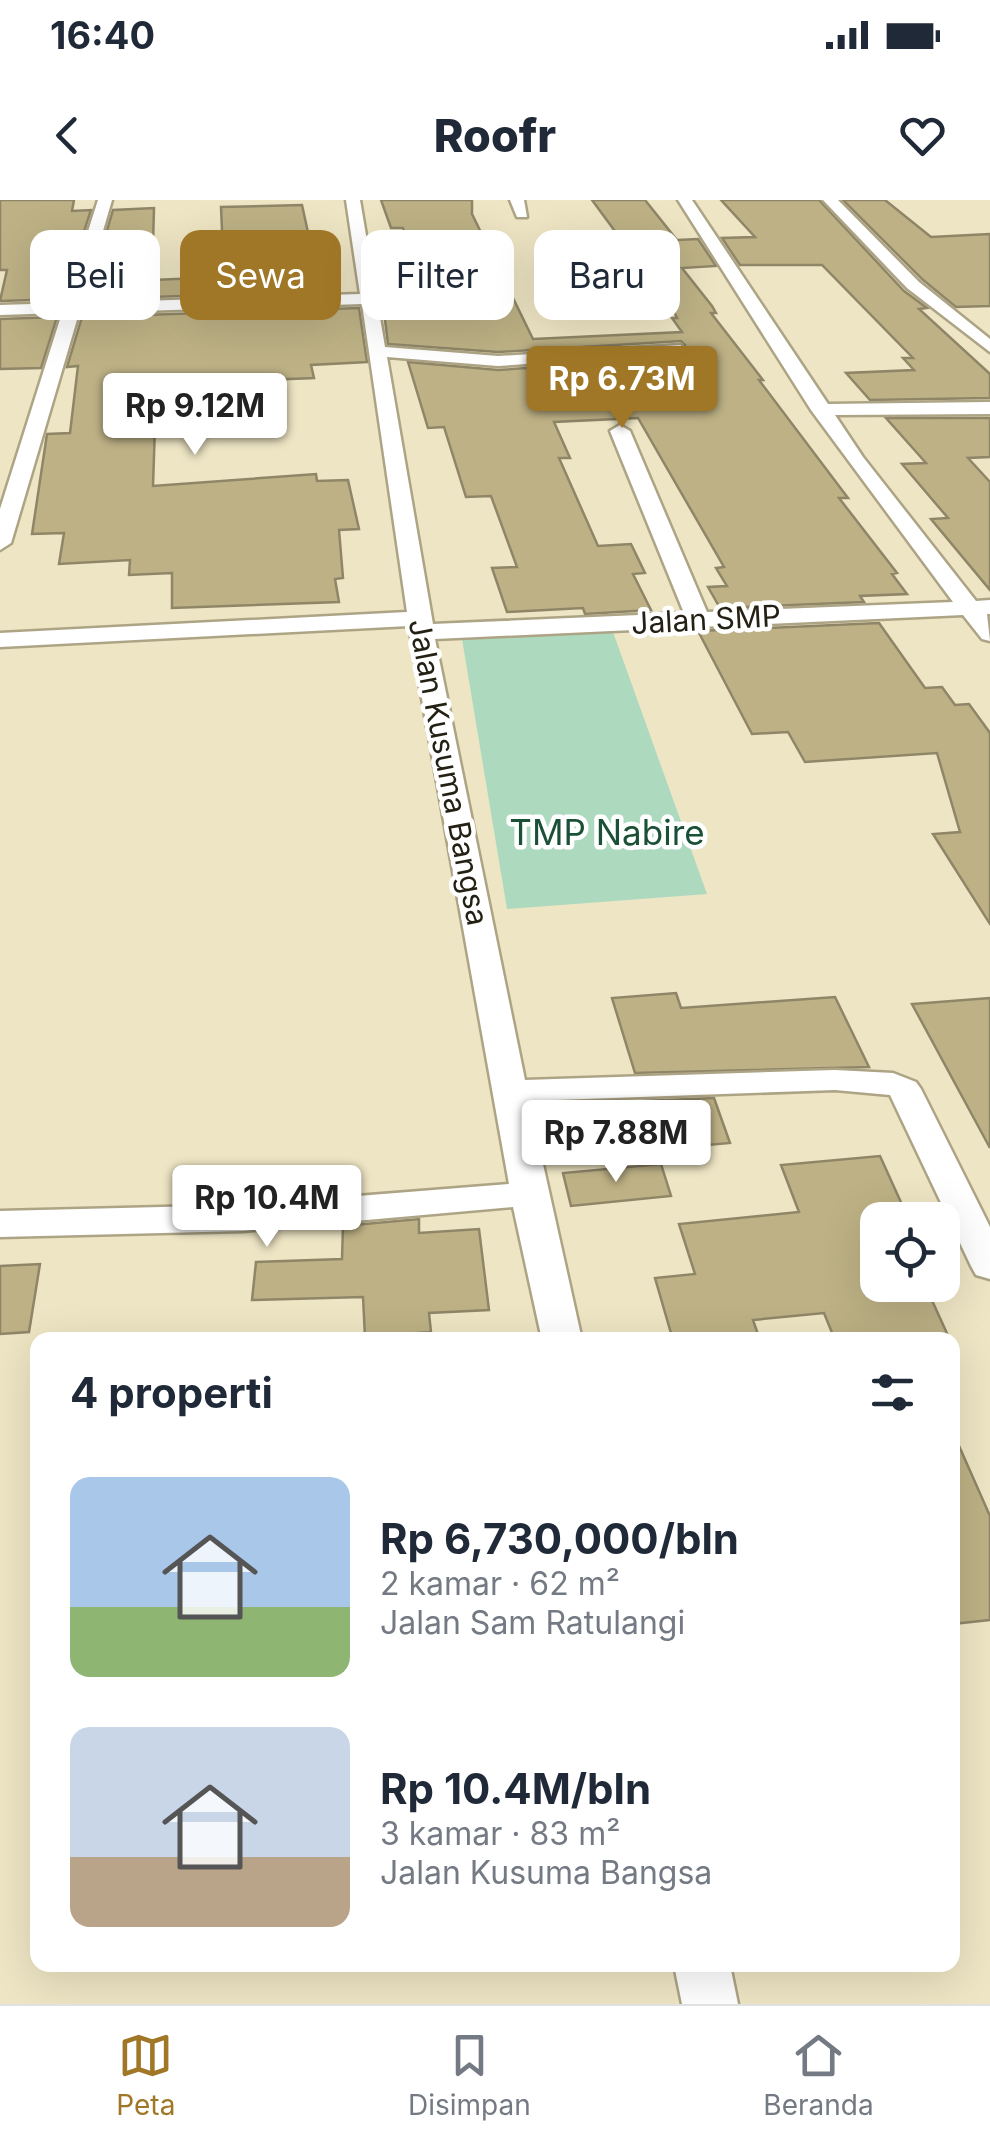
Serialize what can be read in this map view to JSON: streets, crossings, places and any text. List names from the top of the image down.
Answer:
{
  "streets": {
    "street": ["Jalan SMP", "Jalan Kusuma Bangsa"]
  },
  "crossings": [
    ["Jalan SMP", "Jalan Kusuma Bangsa"]
  ],
  "parks": ["TMP Nabire"],
  "page": {
    "status": "16:40",
    "header": "Roofr",
    "chip": [
      "Beli",
      "Sewa",
      "Filter",
      "Baru"
    ],
    "price": [
      "Rp 6.73M",
      "Rp 9.12M",
      "Rp 7.88M",
      "Rp 10.4M"
    ],
    "heading": "4 properti",
    "list": [
      {
        "name": "Rp 6,730,000/bln",
        "note": "2 kamar · 62 m² · Jalan Sam Ratulangi"
      },
      {
        "name": "Rp 10.4M/bln",
        "note": "3 kamar · 83 m² · Jalan Kusuma Bangsa"
      }
    ],
    "tabs": ["Peta", "Disimpan", "Beranda"]
  }
}
